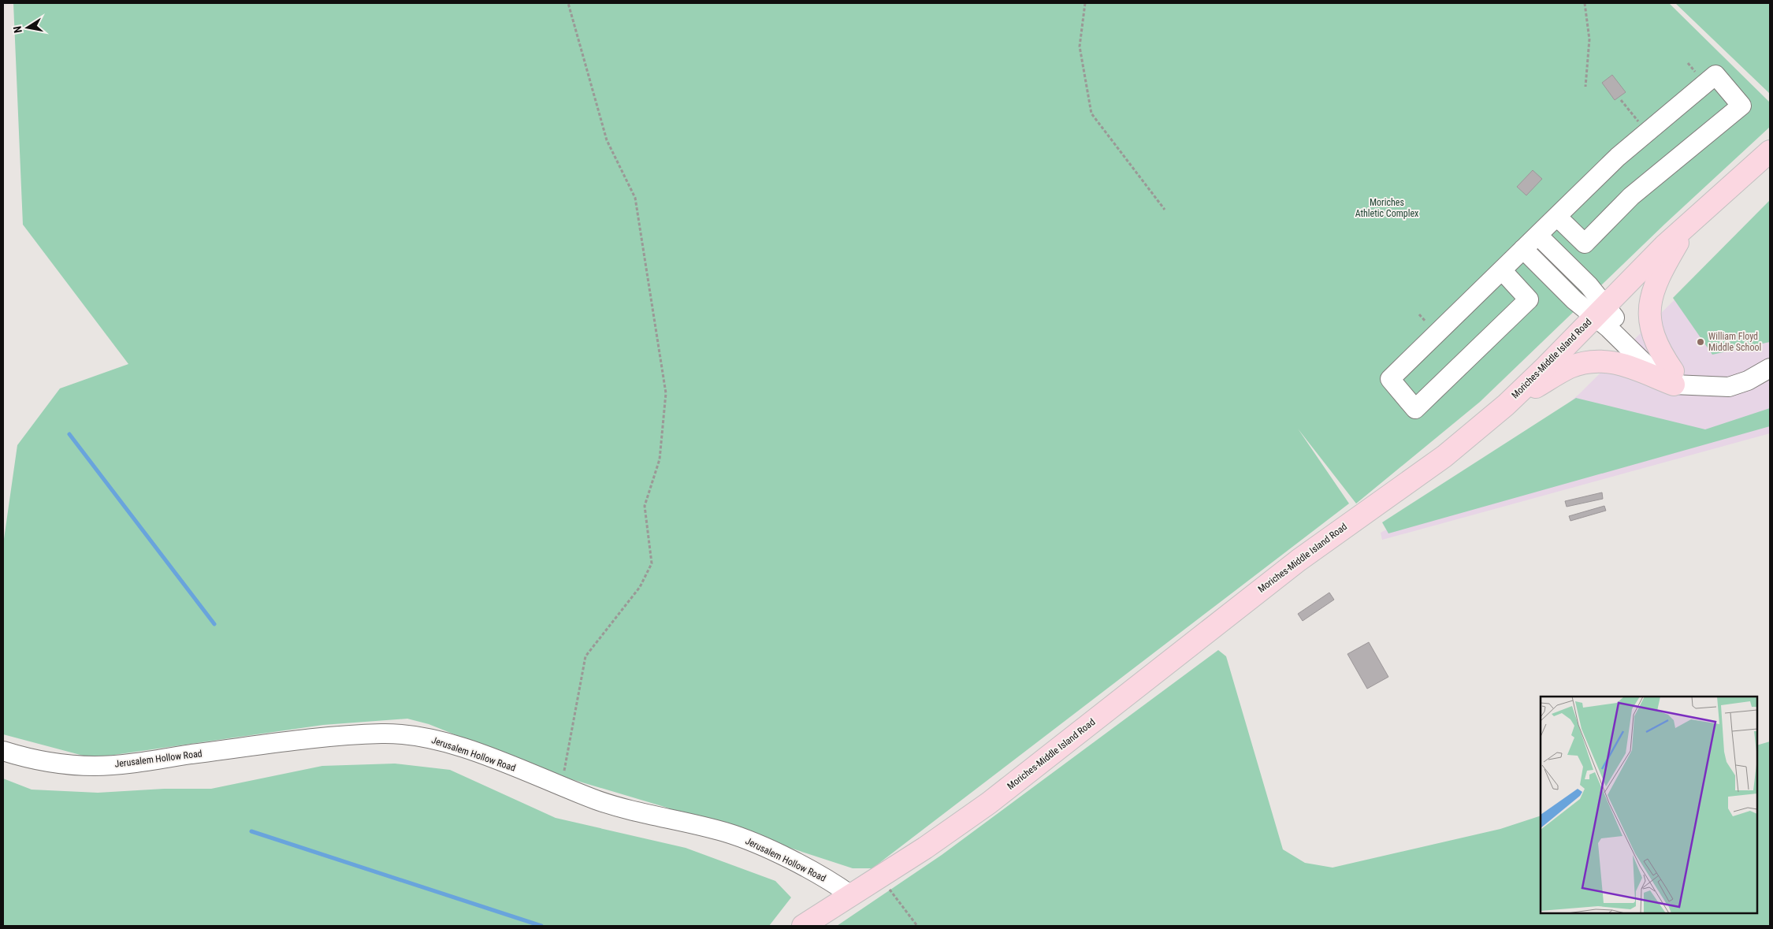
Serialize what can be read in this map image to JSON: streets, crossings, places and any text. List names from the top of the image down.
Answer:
{
  "streets": {
    "main road": ["Moriches-Middle Island Road"],
    "street": ["Jerusalem Hollow Road"]
  },
  "crossings": [
    ["Moriches-Middle Island Road", "Jerusalem Hollow Road"]
  ],
  "parks": ["Moriches Athletic Complex"],
  "places": ["William Floyd Middle School"],
  "north": "left"
}
